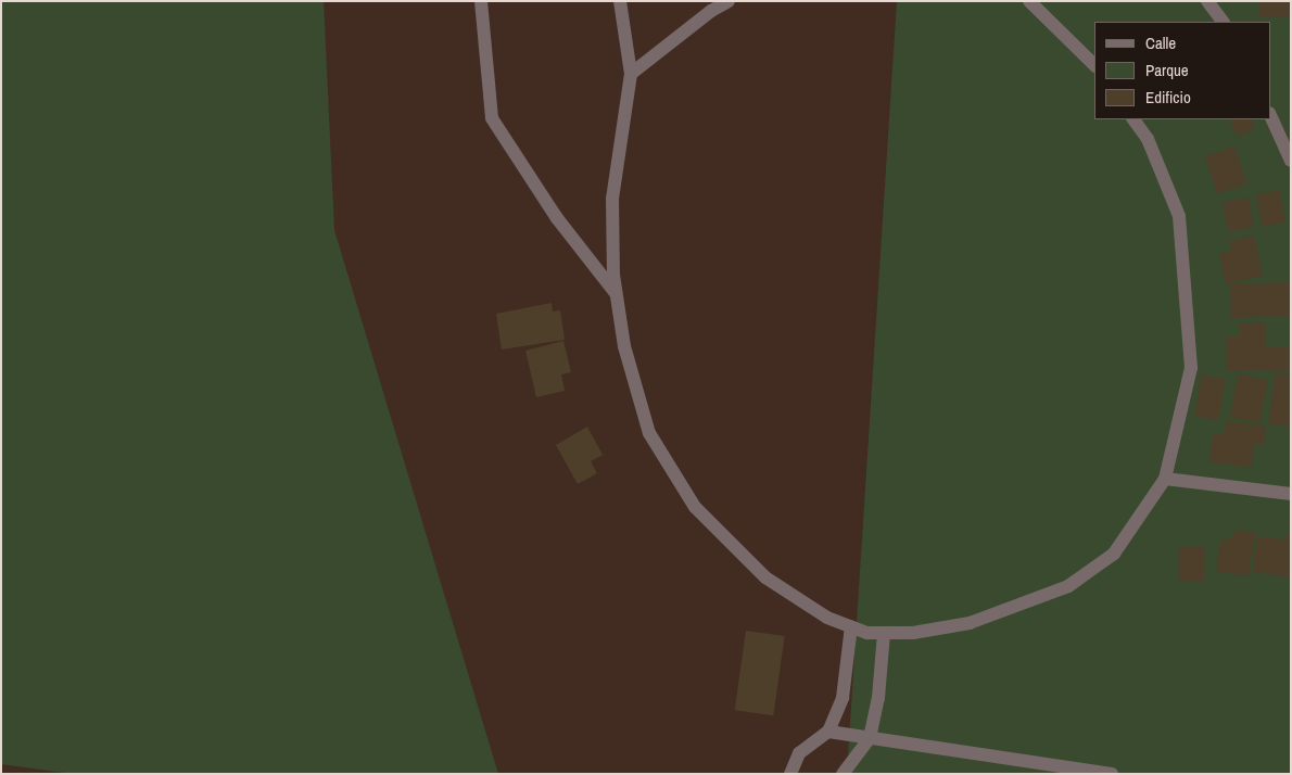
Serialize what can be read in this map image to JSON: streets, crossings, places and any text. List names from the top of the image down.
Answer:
{
  "legend": ["Calle", "Parque", "Edificio"]
}
